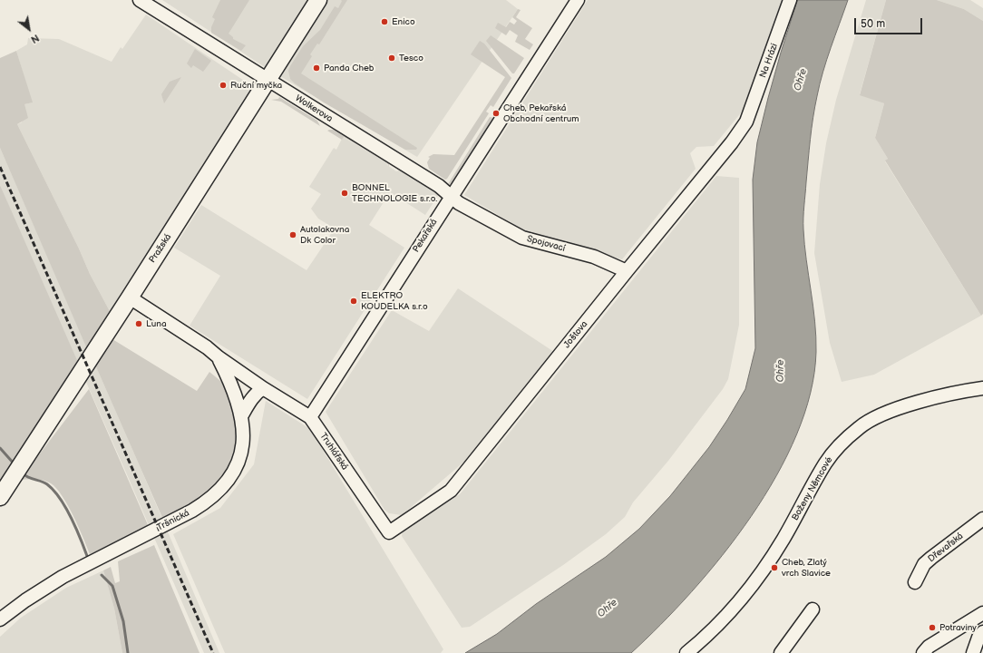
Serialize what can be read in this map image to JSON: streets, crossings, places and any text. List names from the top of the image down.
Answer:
{
  "streets": {
    "main road": ["Pražská"],
    "street": [
      "Na Hrázi",
      "Wolkerova",
      "Pekařská",
      "Spojovací",
      "Joštova",
      "Truhlářská",
      "Boženy Němcové",
      "Tršnická",
      "Dřevařská"
    ]
  },
  "crossings": [
    ["Na Hrázi", "Joštova"],
    ["Wolkerova", "Pekařská"],
    ["Wolkerova", "Spojovací"],
    ["Wolkerova", "Pražská"],
    ["Pekařská", "Spojovací"],
    ["Pekařská", "Truhlářská"],
    ["Spojovací", "Joštova"],
    ["Pražská", "Truhlářská"],
    ["Joštova", "Truhlářská"],
    ["Truhlářská", "Tršnická"]
  ],
  "water": ["Ohře"],
  "places": [
    "Enico",
    "Tesco",
    "Panda Cheb",
    "Ruční myčka",
    "Cheb, Pekařská Obchodní centrum",
    "BONNEL TECHNOLOGIE s.r.o.",
    "Autolakovna Dk Color",
    "ELEKTRO KOUDELKA s.r.o",
    "Luna",
    "Cheb, Zlatý vrch Slavice",
    "Potraviny"
  ],
  "scale_bar": "50 m",
  "north": "bottom right"
}
